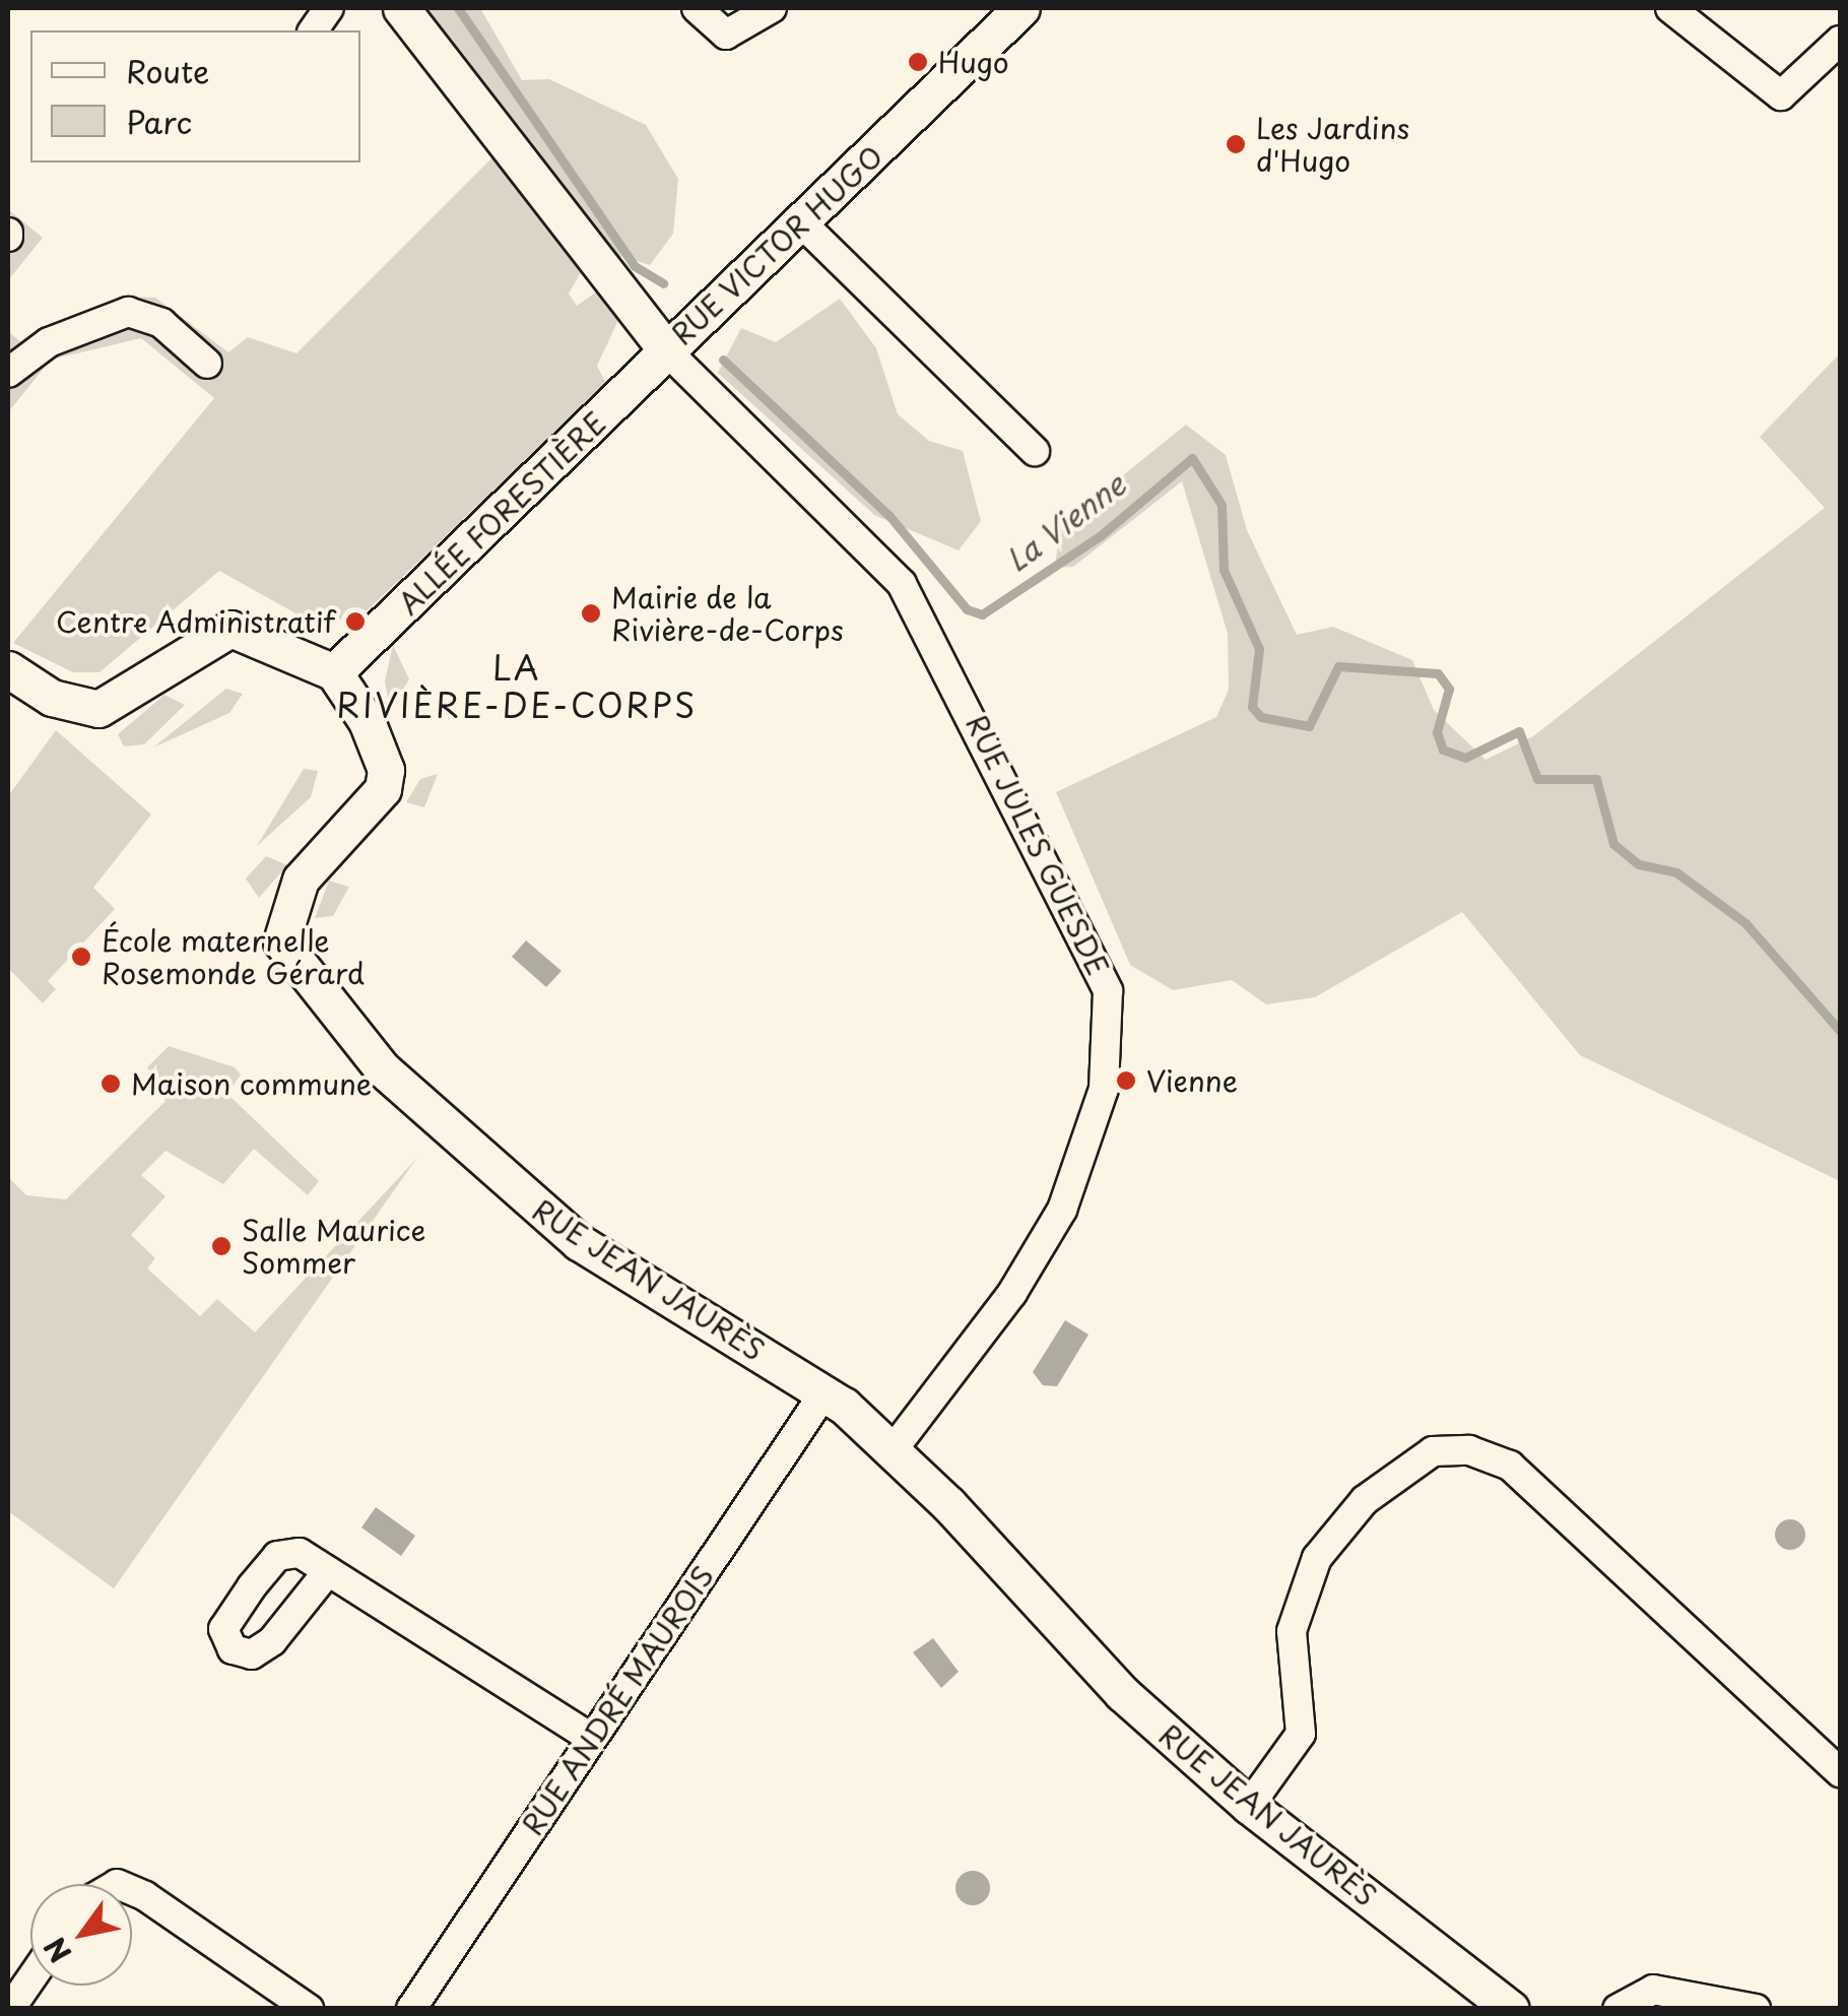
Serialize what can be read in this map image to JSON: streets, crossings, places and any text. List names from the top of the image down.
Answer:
{
  "streets": {
    "street": [
      "RUE VICTOR HUGO",
      "ALLÉE FORESTIÈRE",
      "RUE JULES GUESDE",
      "RUE JEAN JAURÈS",
      "RUE ANDRÉ MAUROIS"
    ]
  },
  "crossings": [
    ["RUE VICTOR HUGO", "ALLÉE FORESTIÈRE"],
    ["RUE VICTOR HUGO", "RUE JULES GUESDE"],
    ["ALLÉE FORESTIÈRE", "RUE JULES GUESDE"],
    ["ALLÉE FORESTIÈRE", "RUE JEAN JAURÈS"],
    ["RUE JULES GUESDE", "RUE JEAN JAURÈS"],
    ["RUE JEAN JAURÈS", "RUE ANDRÉ MAUROIS"]
  ],
  "districts": ["LA RIVIÈRE-DE-CORPS"],
  "water": ["La Vienne"],
  "places": [
    "Hugo",
    "Les Jardins d'Hugo",
    "Mairie de la Rivière-de-Corps",
    "Centre Administratif",
    "École maternelle Rosemonde Gérard",
    "Vienne",
    "Maison commune",
    "Salle Maurice Sommer"
  ],
  "legend": ["Route", "Parc"],
  "north": "bottom left"
}
